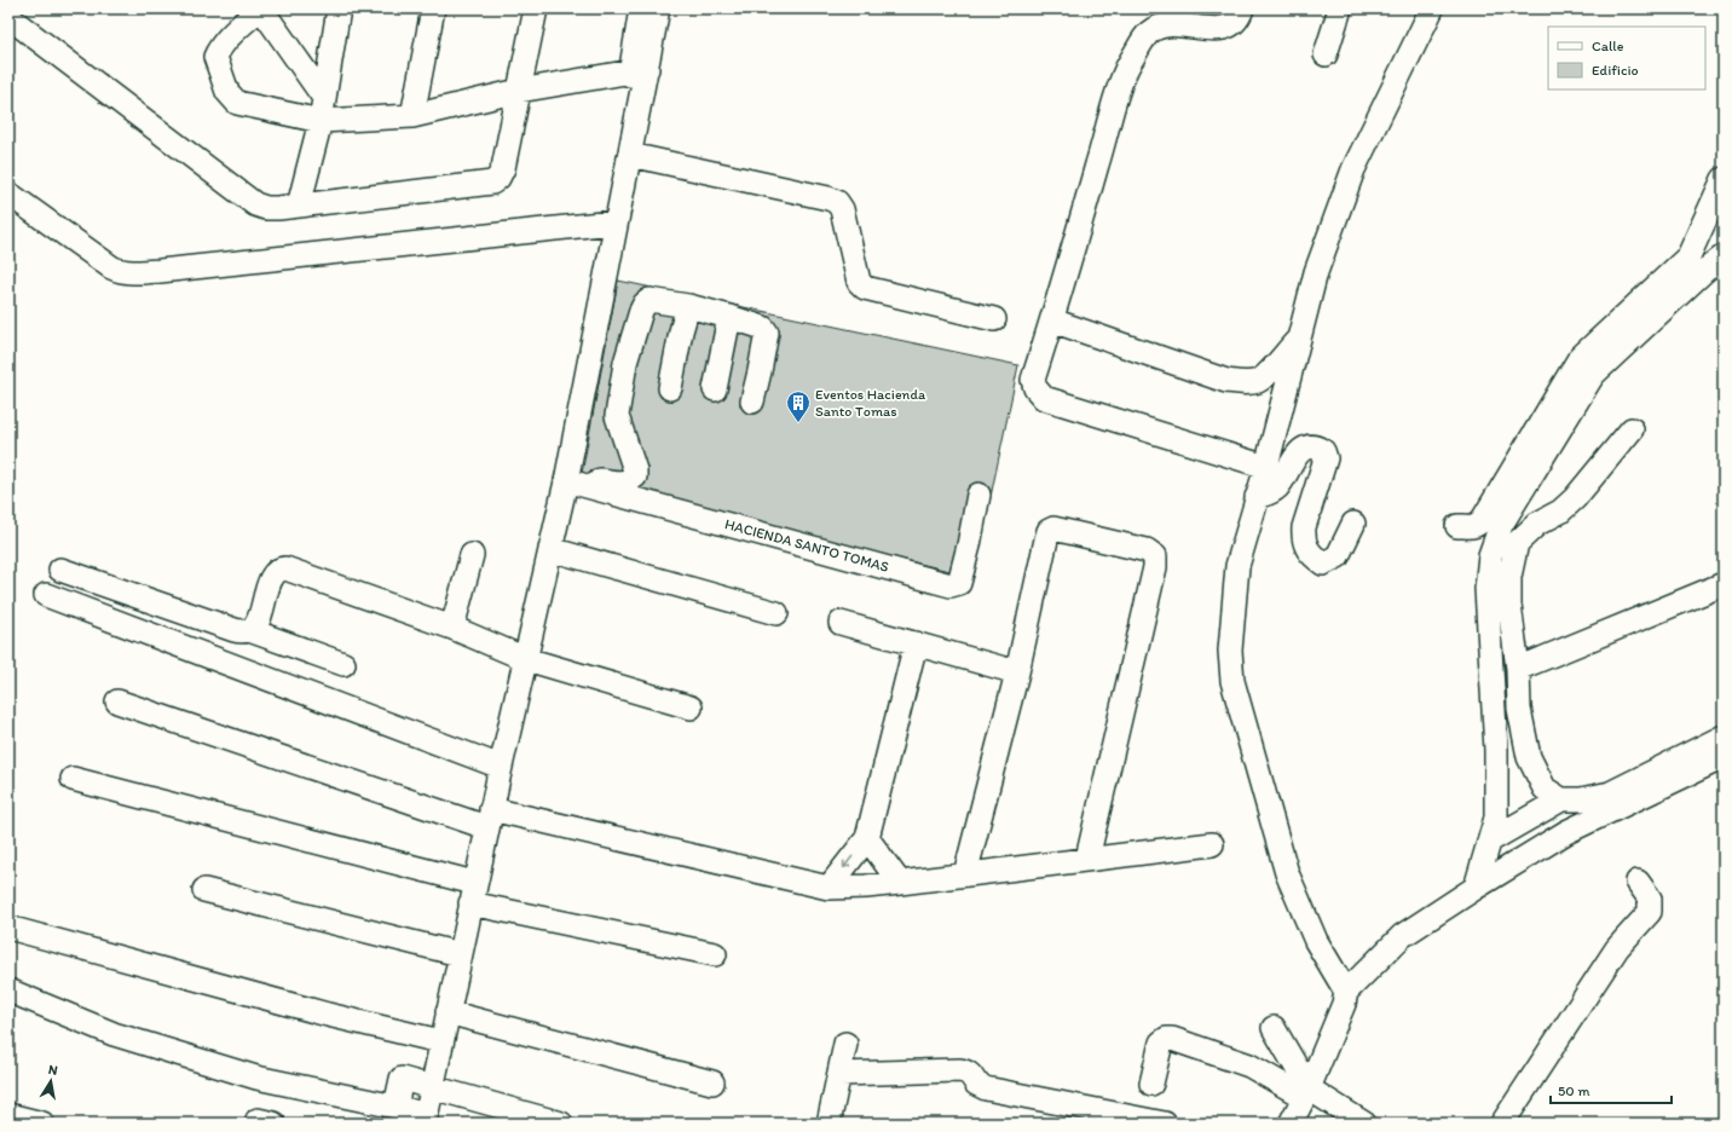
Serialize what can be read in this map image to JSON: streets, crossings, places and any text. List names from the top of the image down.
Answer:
{
  "streets": {
    "street": ["HACIENDA SANTO TOMAS"]
  },
  "places": {
    "building": ["Eventos Hacienda Santo Tomas"]
  },
  "legend": ["Calle", "Edificio"],
  "scale_bar": "50 m",
  "north": "top"
}
